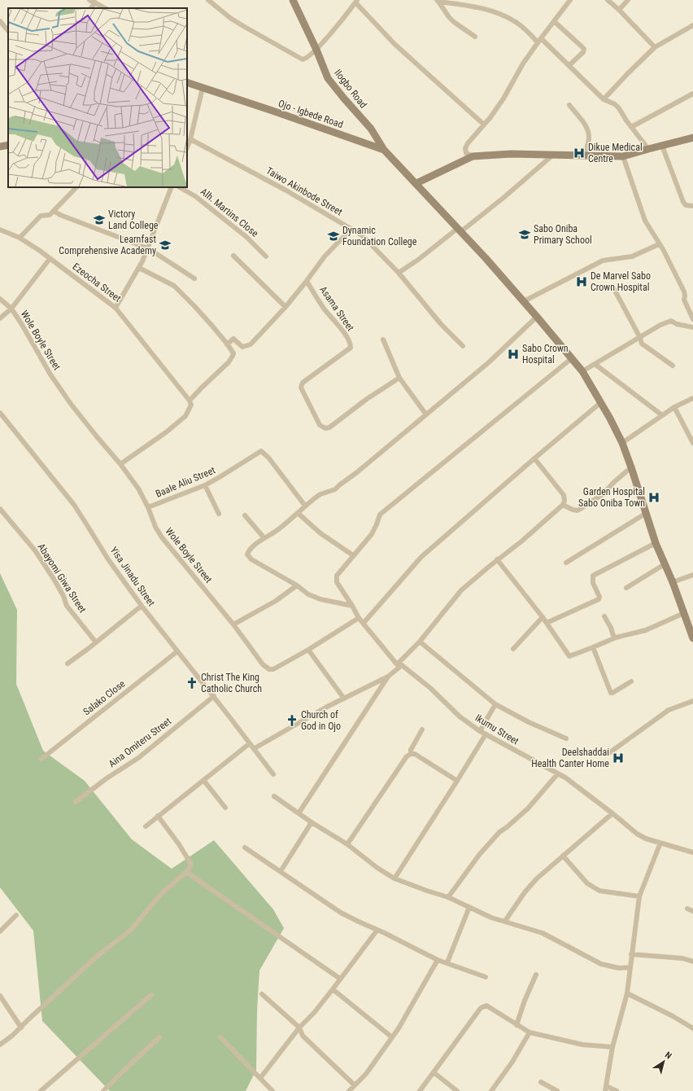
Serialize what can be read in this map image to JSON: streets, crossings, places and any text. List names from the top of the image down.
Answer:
{
  "streets": {
    "main road": ["Ilogbo Road", "Ojo - Igbede Road"],
    "street": [
      "Taiwo Akinbode Street",
      "Alh. Martins Close",
      "Ezeocha Street",
      "Asama Street",
      "Wole Boyle Street",
      "Baale Aliu Street",
      "Yisa Jinadu Street",
      "Abayomi Giwa Street",
      "Salako Close",
      "Ikumu Street",
      "Aina Omiteru Street"
    ]
  },
  "crossings": [
    ["Ilogbo Road", "Ojo - Igbede Road"],
    ["Wole Boyle Street", "Baale Aliu Street"],
    ["Wole Boyle Street", "Ikumu Street"],
    ["Yisa Jinadu Street", "Salako Close"],
    ["Yisa Jinadu Street", "Aina Omiteru Street"]
  ],
  "places": {
    "hospital": [
      "Dikue Medical Centre",
      "De Marvel Sabo Crown Hospital",
      "Sabo Crown Hospital",
      "Garden Hospital Sabo Oniba Town",
      "Deelshaddai Health Canter Home"
    ],
    "school or university": [
      "Victory Land College",
      "Sabo Oniba Primary School",
      "Dynamic Foundation College",
      "Learnfast Comprehensive Academy"
    ],
    "church": ["Christ The King Catholic Church", "Church of God in Ojo"]
  },
  "north": "top right"
}
